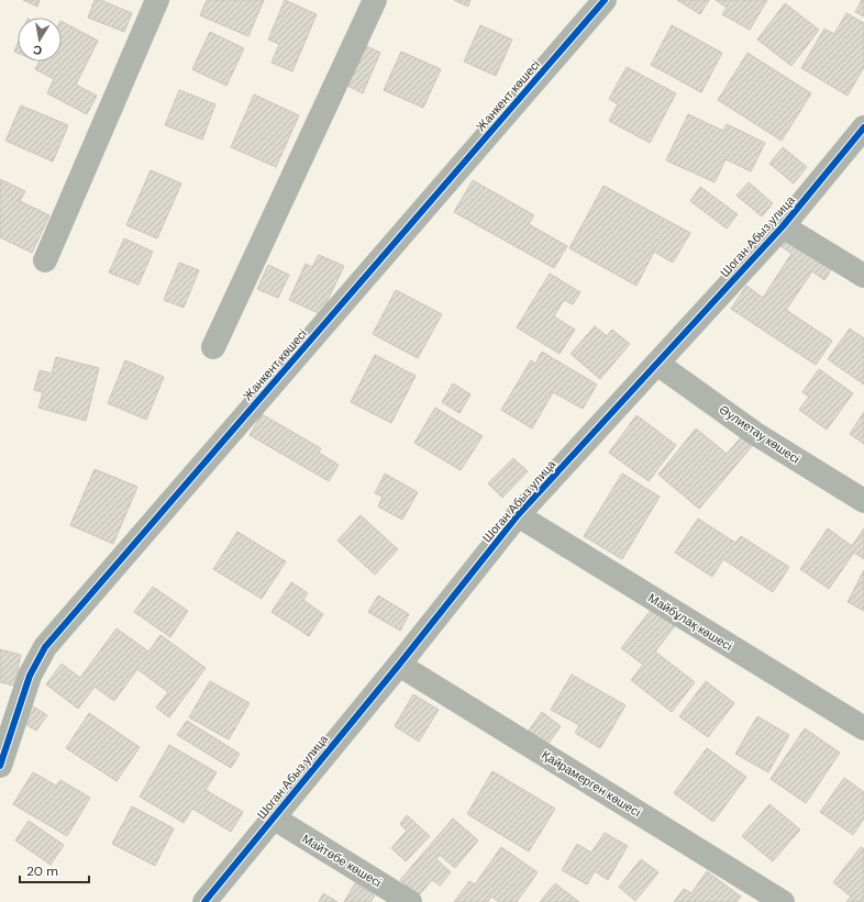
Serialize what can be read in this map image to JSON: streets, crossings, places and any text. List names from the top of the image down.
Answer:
{
  "streets": {
    "street": [
      "Жанкент көшесі",
      "Шоган Абыз улица",
      "Әулиетау көшесі",
      "Майбұлақ көшесі",
      "Қайрамерген көшесі",
      "Майтөбе көшесі"
    ]
  },
  "crossings": [
    ["Шоган Абыз улица", "Әулиетау көшесі"],
    ["Шоган Абыз улица", "Майбұлақ көшесі"],
    ["Шоган Абыз улица", "Қайрамерген көшесі"],
    ["Шоган Абыз улица", "Майтөбе көшесі"]
  ],
  "scale_bar": "20 m",
  "north": "bottom"
}
